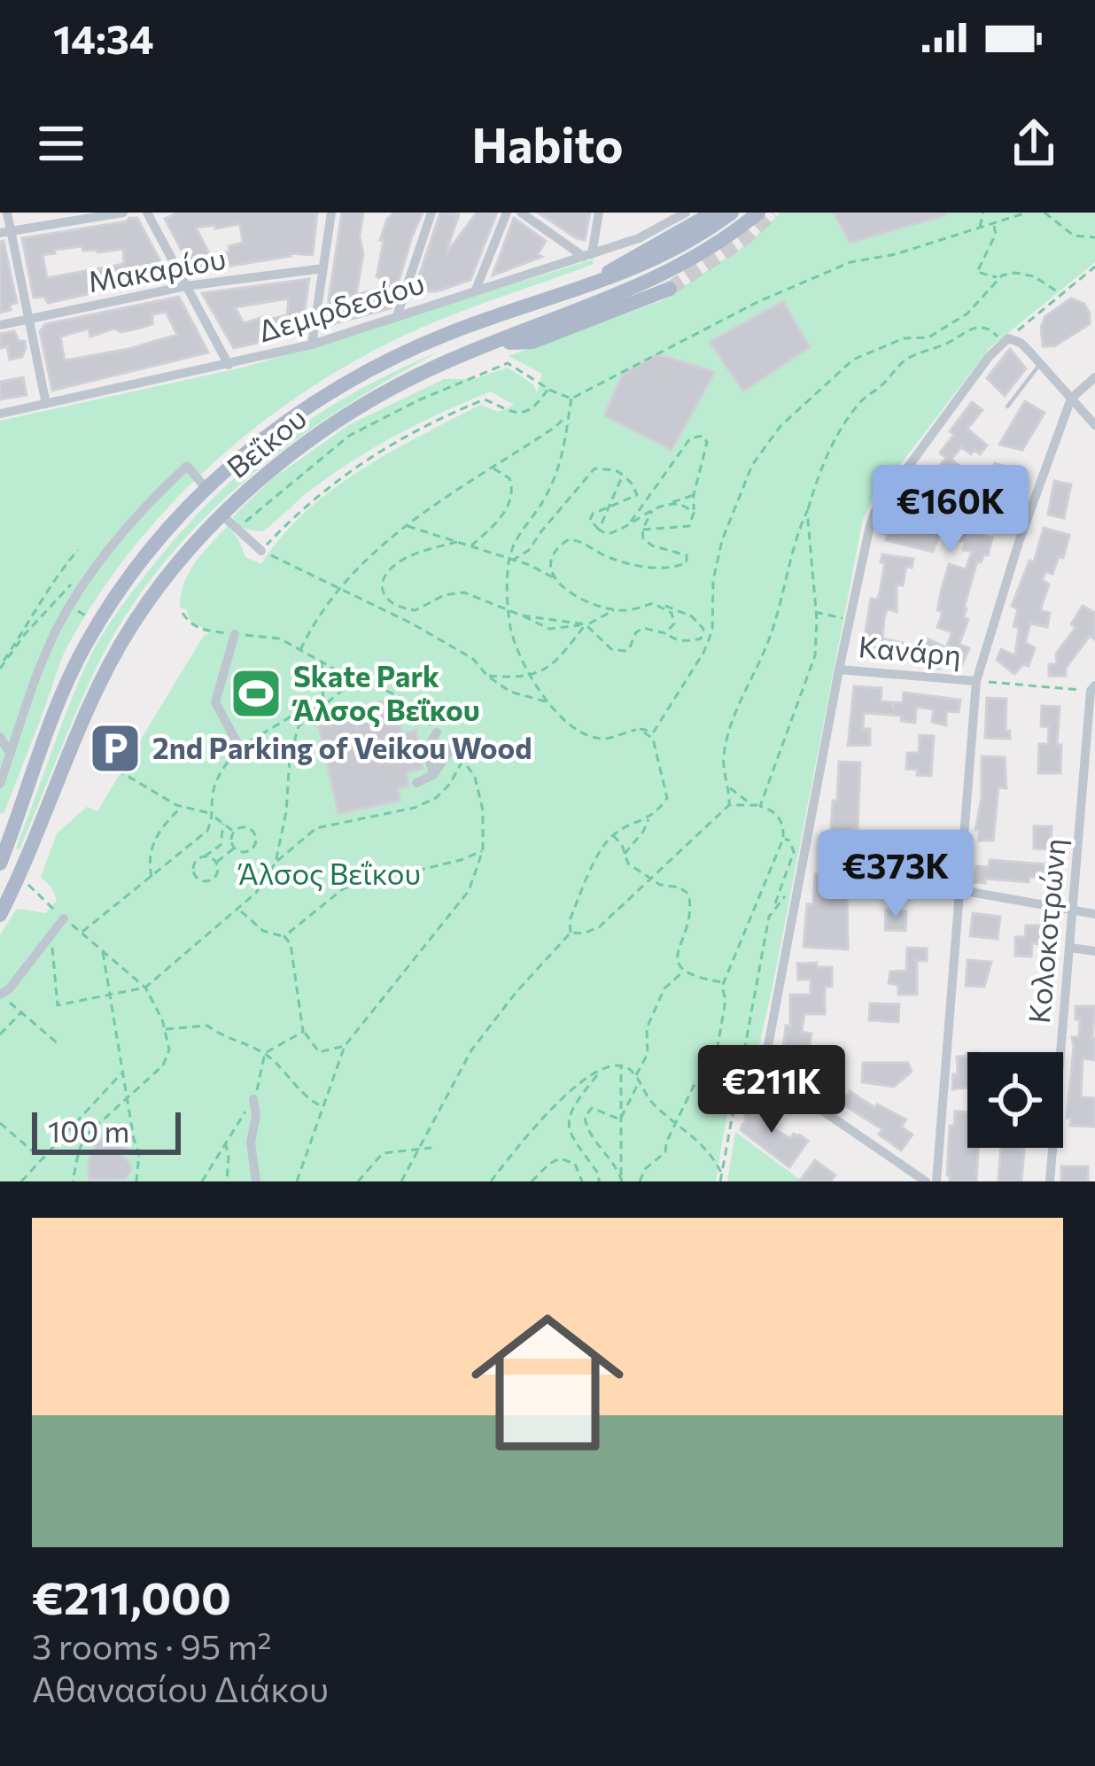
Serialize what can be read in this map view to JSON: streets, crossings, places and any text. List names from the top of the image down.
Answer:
{
  "streets": {
    "main road": ["Βεΐκου"],
    "street": [
      "Μακαρίου",
      "Δεμιρδεσίου",
      "Κανάρη",
      "Κολοκοτρώνη"
    ]
  },
  "parks": ["Άλσος Βεΐκου"],
  "places": {
    "sports": ["Skate Park Άλσος Βεΐκου"],
    "parking": ["2nd Parking of Veikou Wood"]
  },
  "scale_bar": "100 m",
  "page": {
    "status": "14:34",
    "header": "Habito",
    "price": ["€160K", "€373K", "€211K"],
    "scale": "100 m",
    "list": [
      {
        "name": "€211,000",
        "note": "3 rooms · 95 m² · Αθανασίου Διάκου"
      }
    ]
  }
}
